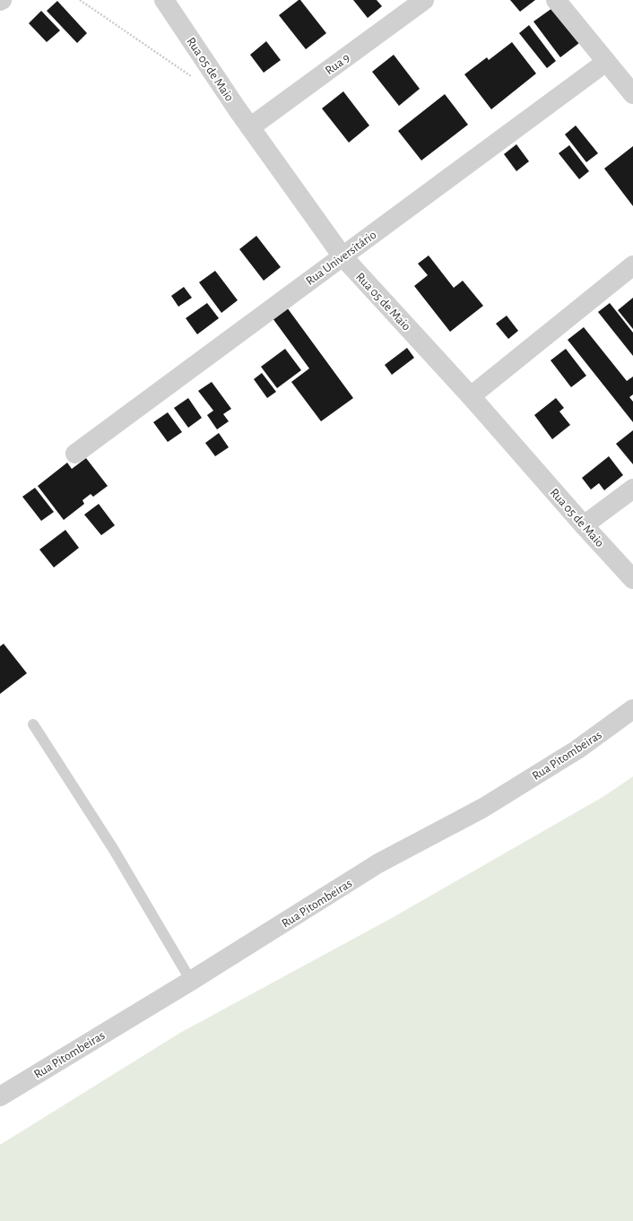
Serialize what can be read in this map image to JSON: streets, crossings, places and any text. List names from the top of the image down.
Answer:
{
  "streets": {
    "street": [
      "Rua 9",
      "Rua 05 de Maio",
      "Rua Universitário",
      "Rua Pitombeiras"
    ]
  },
  "crossings": [
    ["Rua 9", "Rua 05 de Maio"],
    ["Rua 05 de Maio", "Rua Universitário"]
  ]
}
